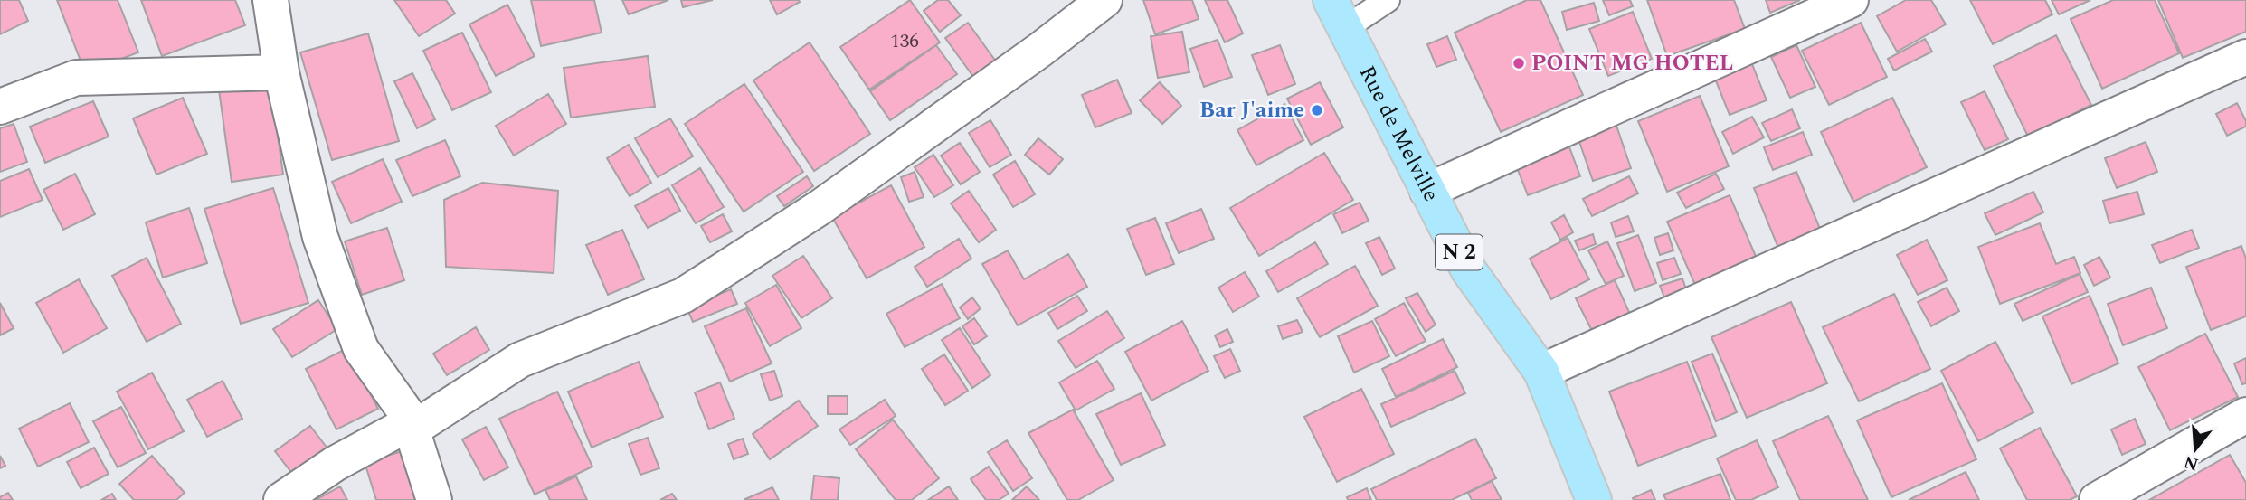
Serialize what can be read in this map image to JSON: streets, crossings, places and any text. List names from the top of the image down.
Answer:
{
  "streets": {
    "main road": ["Rue de Melville", "N 2"]
  },
  "places": ["POINT MG HOTEL", "Bar J'aime"],
  "house_numbers": ["136"],
  "north": "bottom"
}
